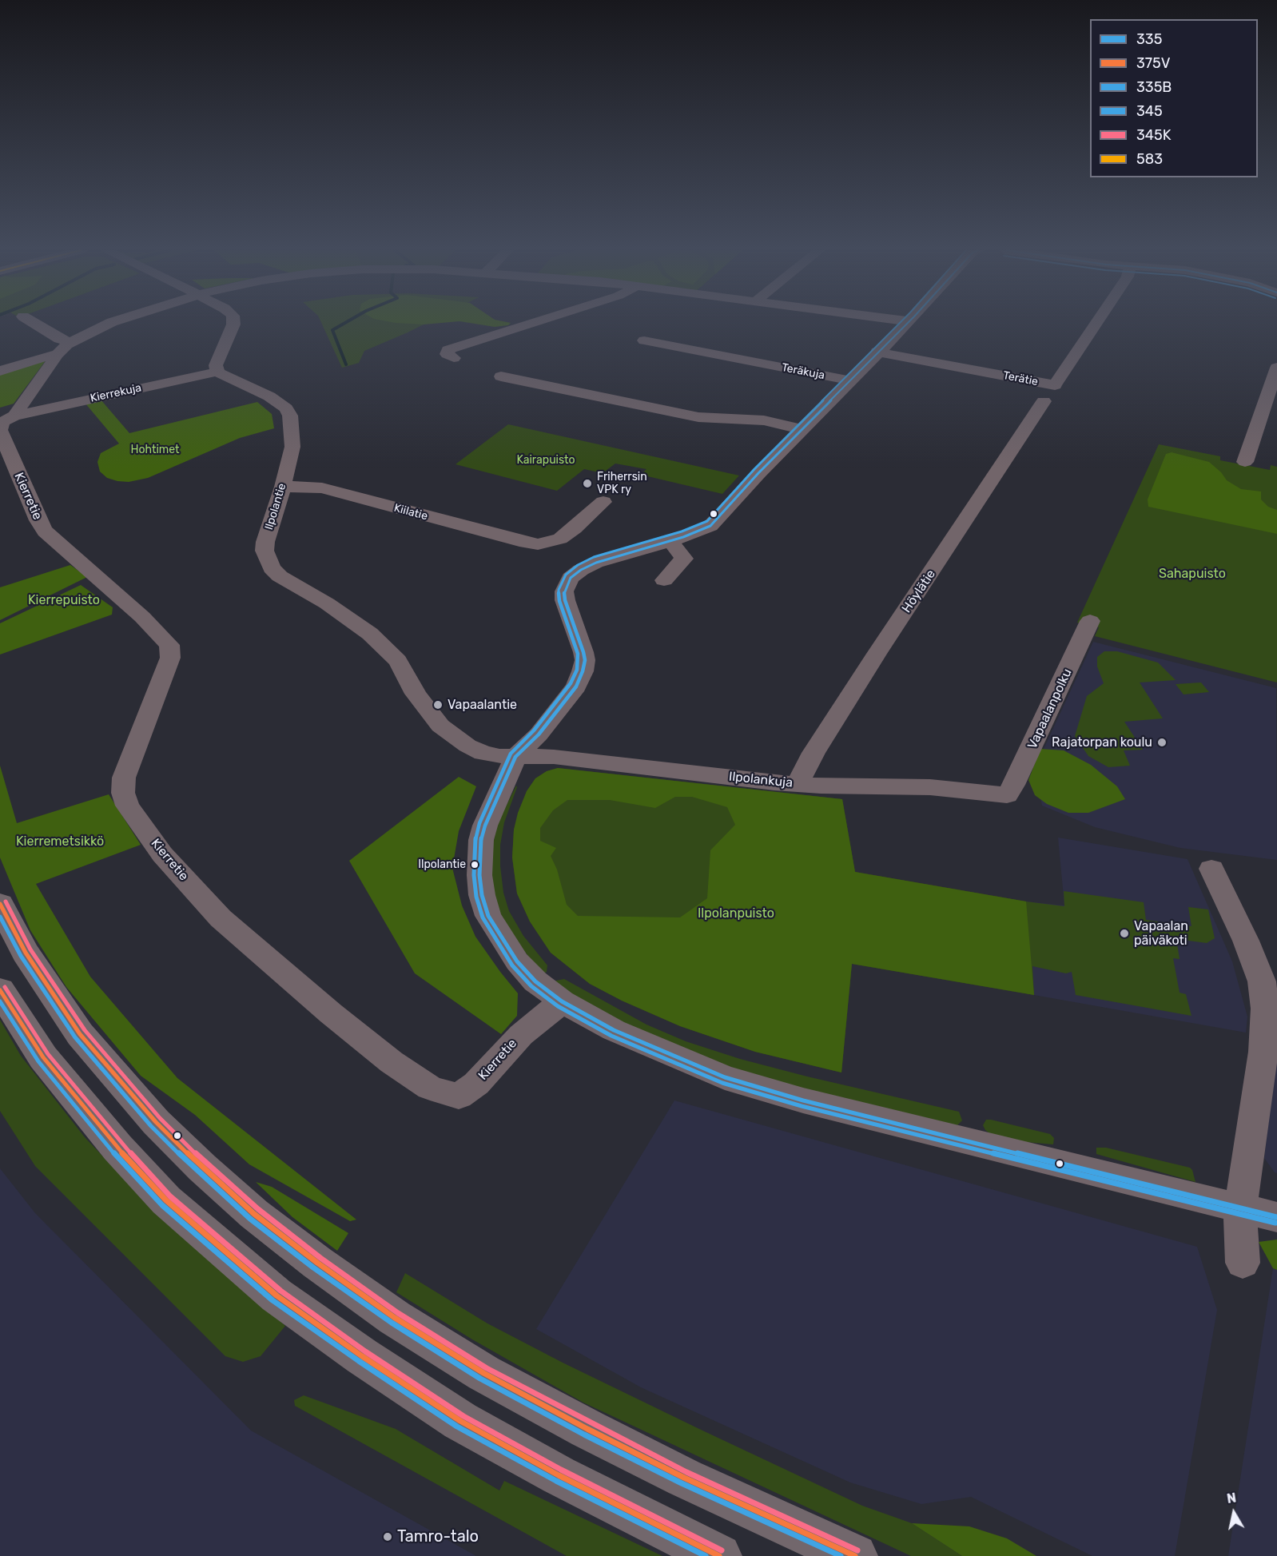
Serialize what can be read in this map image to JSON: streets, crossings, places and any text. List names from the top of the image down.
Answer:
{
  "streets": {
    "street": [
      "Teräkuja",
      "Terätie",
      "Kierrekuja",
      "Kierretie",
      "Ilpolantie",
      "Kiilatie",
      "Höylätie",
      "Vapaalanpolku",
      "Ilpolankuja"
    ]
  },
  "crossings": [
    ["Kierrekuja", "Kierretie"],
    ["Kierrekuja", "Ilpolantie"],
    ["Ilpolantie", "Kiilatie"],
    ["Ilpolantie", "Ilpolankuja"],
    ["Höylätie", "Ilpolankuja"],
    ["Vapaalanpolku", "Ilpolankuja"]
  ],
  "parks": [
    "Hohtimet",
    "Kairapuisto",
    "Sahapuisto",
    "Kierrepuisto",
    "Kierremetsikkö",
    "Ilpolanpuisto"
  ],
  "places": [
    "Friherrsin VPK ry",
    "Vapaalantie",
    "Rajatorpan koulu",
    "Ilpolantie",
    "Vapaalan päiväkoti",
    "Tamro-talo"
  ],
  "lines": [
    "transit line 335",
    "transit line 335B",
    "transit line 345K",
    "transit line 375V",
    "transit line 345"
  ],
  "legend": [
    "335",
    "375V",
    "335B",
    "345",
    "345K",
    "583"
  ],
  "north": "top"
}
